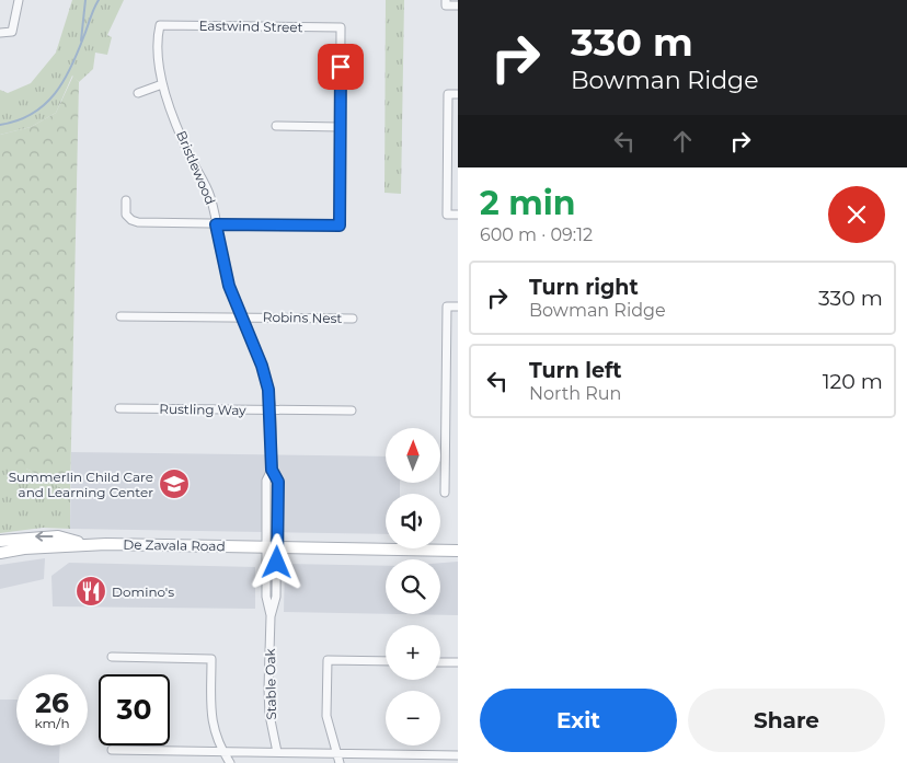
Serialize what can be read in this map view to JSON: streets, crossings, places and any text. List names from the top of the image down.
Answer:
{
  "streets": {
    "main road": ["De Zavala Road"],
    "street": [
      "Eastwind Street",
      "Bristlewood",
      "Robins Nest",
      "Rustling Way",
      "Stable Oak"
    ]
  },
  "crossings": [
    ["Eastwind Street", "Bristlewood"],
    ["Bristlewood", "Robins Nest"],
    ["Bristlewood", "Rustling Way"],
    ["Bristlewood", "De Zavala Road"],
    ["Bristlewood", "Stable Oak"],
    ["De Zavala Road", "Stable Oak"]
  ],
  "places": {
    "school or university": ["Summerlin Child Care and Learning Center"],
    "restaurant": ["Domino's"]
  },
  "north": "top",
  "page": {
    "turn": ["330 m", "Bowman Ridge"],
    "heading": ["2 min", "600 m · 09:12"],
    "list": [
      {
        "name": "Turn right",
        "note": "Bowman Ridge",
        "value": "330 m"
      },
      {
        "name": "Turn left",
        "note": "North Run",
        "value": "120 m"
      }
    ],
    "map_buttons": ["+", "−"],
    "speed": "26 km/h",
    "limit": "30",
    "buttons": ["Exit", "Share"]
  }
}
